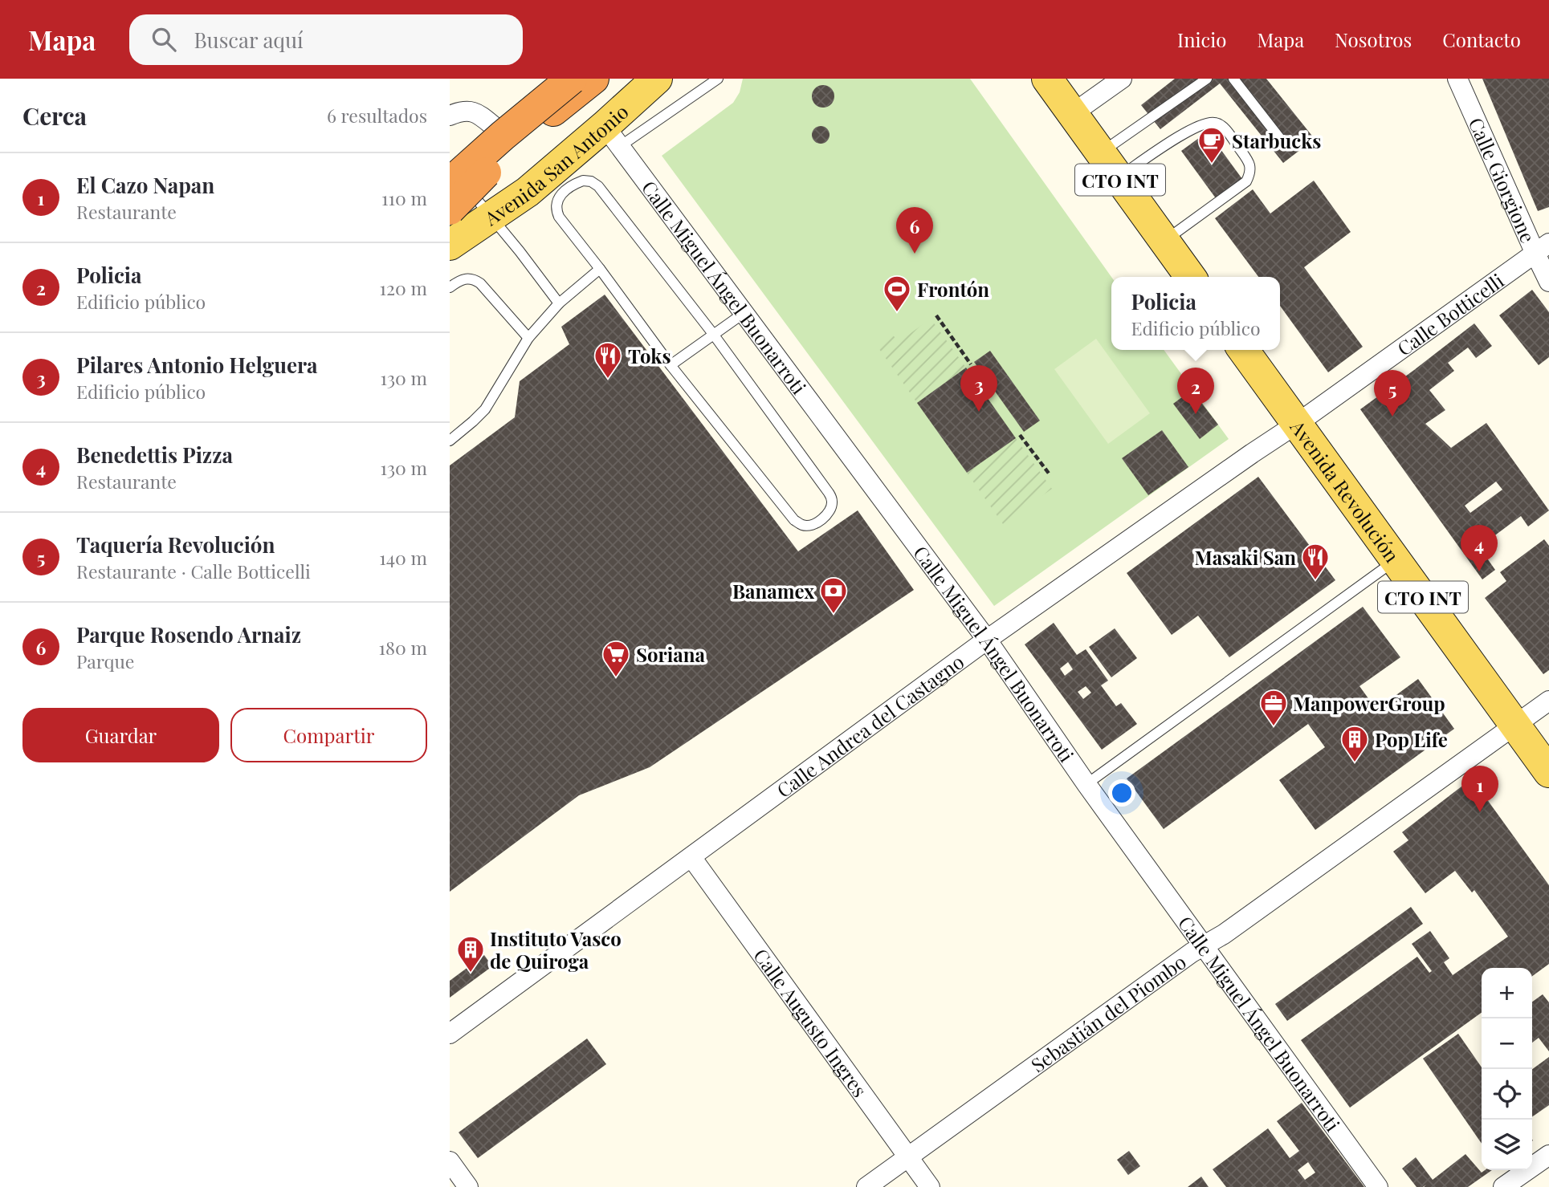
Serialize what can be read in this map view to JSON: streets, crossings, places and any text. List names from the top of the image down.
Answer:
{
  "streets": {
    "main road": ["Avenida San Antonio", "CTO INT", "Avenida Revolución"],
    "street": [
      "Calle Giorgione",
      "Calle Miguel Ángel Buonarroti",
      "Calle Botticelli",
      "Calle Andrea del Castagno",
      "Sebastián del Piombo",
      "Calle Augusto Ingres"
    ]
  },
  "crossings": [
    ["Avenida San Antonio", "Calle Miguel Ángel Buonarroti"],
    ["Calle Giorgione", "Calle Botticelli"],
    ["Calle Miguel Ángel Buonarroti", "Calle Andrea del Castagno"],
    ["Calle Miguel Ángel Buonarroti", "Sebastián del Piombo"],
    ["Calle Botticelli", "Avenida Revolución"],
    ["Calle Botticelli", "Calle Andrea del Castagno"],
    ["Avenida Revolución", "Calle Andrea del Castagno"],
    ["Avenida Revolución", "Sebastián del Piombo"],
    ["Calle Andrea del Castagno", "Calle Augusto Ingres"],
    ["Sebastián del Piombo", "Calle Augusto Ingres"]
  ],
  "places": {
    "cafe": ["Starbucks"],
    "sports": ["Frontón"],
    "restaurant": ["Toks", "Masaki San"],
    "bank": ["Banamex"],
    "supermarket": ["Soriana"],
    "office": ["ManpowerGroup"],
    "building": ["Pop Life", "Instituto Vasco de Quiroga"]
  },
  "page": {
    "header": "Mapa",
    "search": "Buscar aquí",
    "nav": [
      "Inicio",
      "Mapa",
      "Nosotros",
      "Contacto"
    ],
    "heading": ["Cerca", "6 resultados"],
    "list": [
      {
        "mark": "1",
        "name": "El Cazo Napan",
        "note": "Restaurante",
        "value": "110 m"
      },
      {
        "mark": "2",
        "name": "Policia",
        "note": "Edificio público",
        "value": "120 m"
      },
      {
        "mark": "3",
        "name": "Pilares Antonio Helguera",
        "note": "Edificio público",
        "value": "130 m"
      },
      {
        "mark": "4",
        "name": "Benedettis Pizza",
        "note": "Restaurante",
        "value": "130 m"
      },
      {
        "mark": "5",
        "name": "Taquería Revolución",
        "note": "Restaurante · Calle Botticelli",
        "value": "140 m"
      },
      {
        "mark": "6",
        "name": "Parque Rosendo Arnaiz",
        "note": "Parque",
        "value": "180 m"
      }
    ],
    "pins": [
      "6",
      "3",
      "2",
      "5",
      "4",
      "1"
    ],
    "popup": ["Policia", "Edificio público"],
    "buttons": ["Guardar", "Compartir"],
    "map_buttons": ["+", "−"]
  }
}
